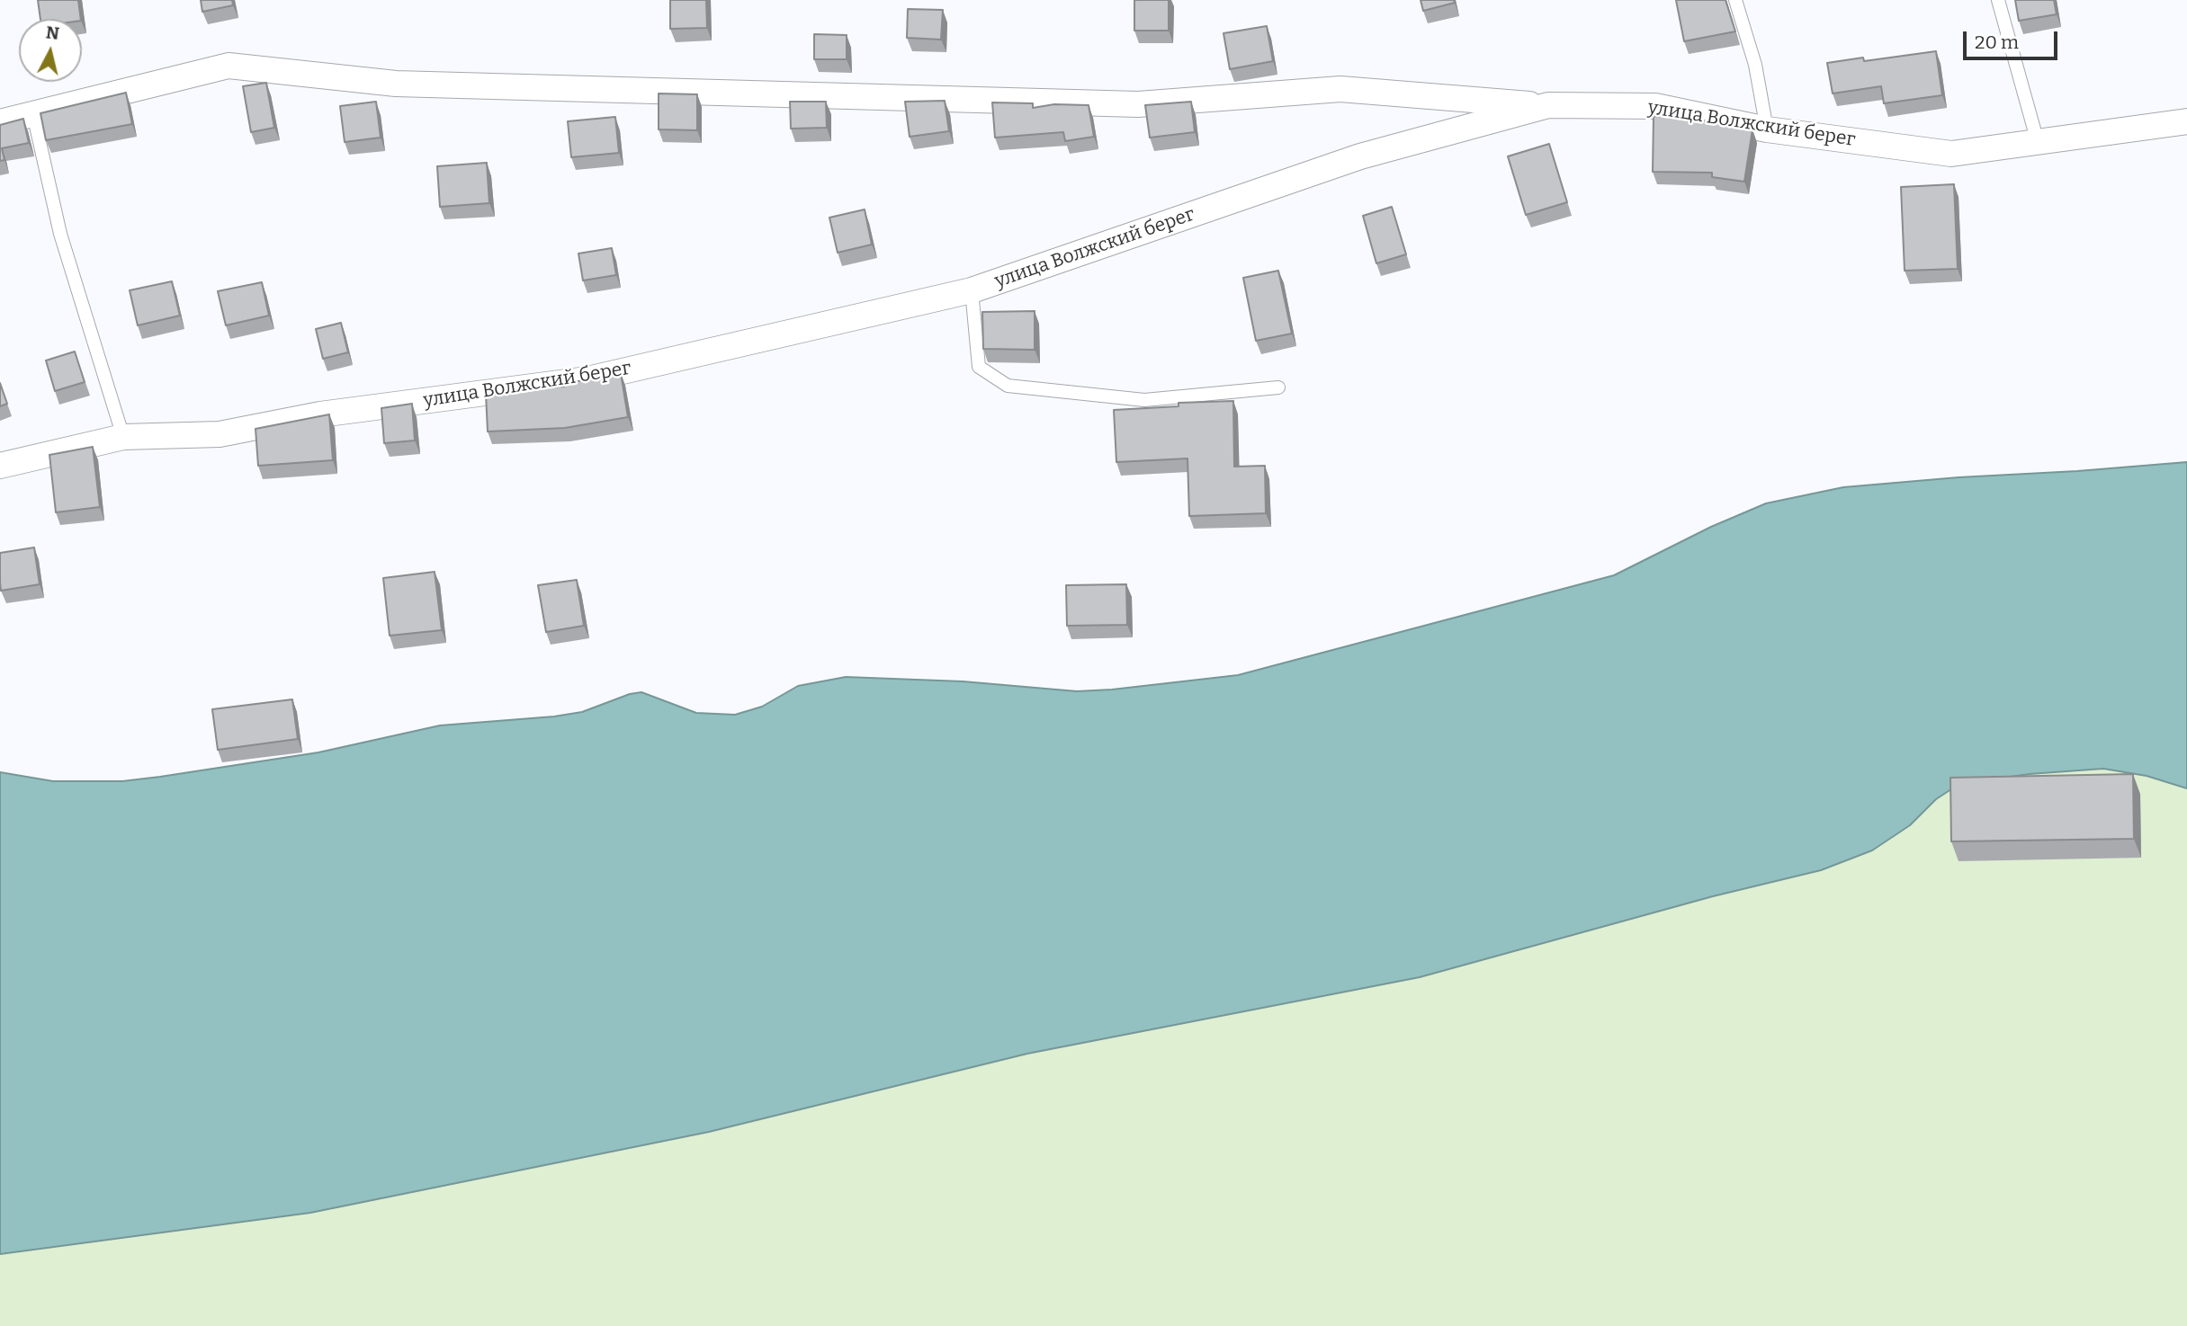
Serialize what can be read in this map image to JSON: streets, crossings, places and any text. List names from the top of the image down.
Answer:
{
  "streets": {
    "street": ["улица Волжский берег"]
  },
  "scale_bar": "20 m",
  "north": "top"
}
